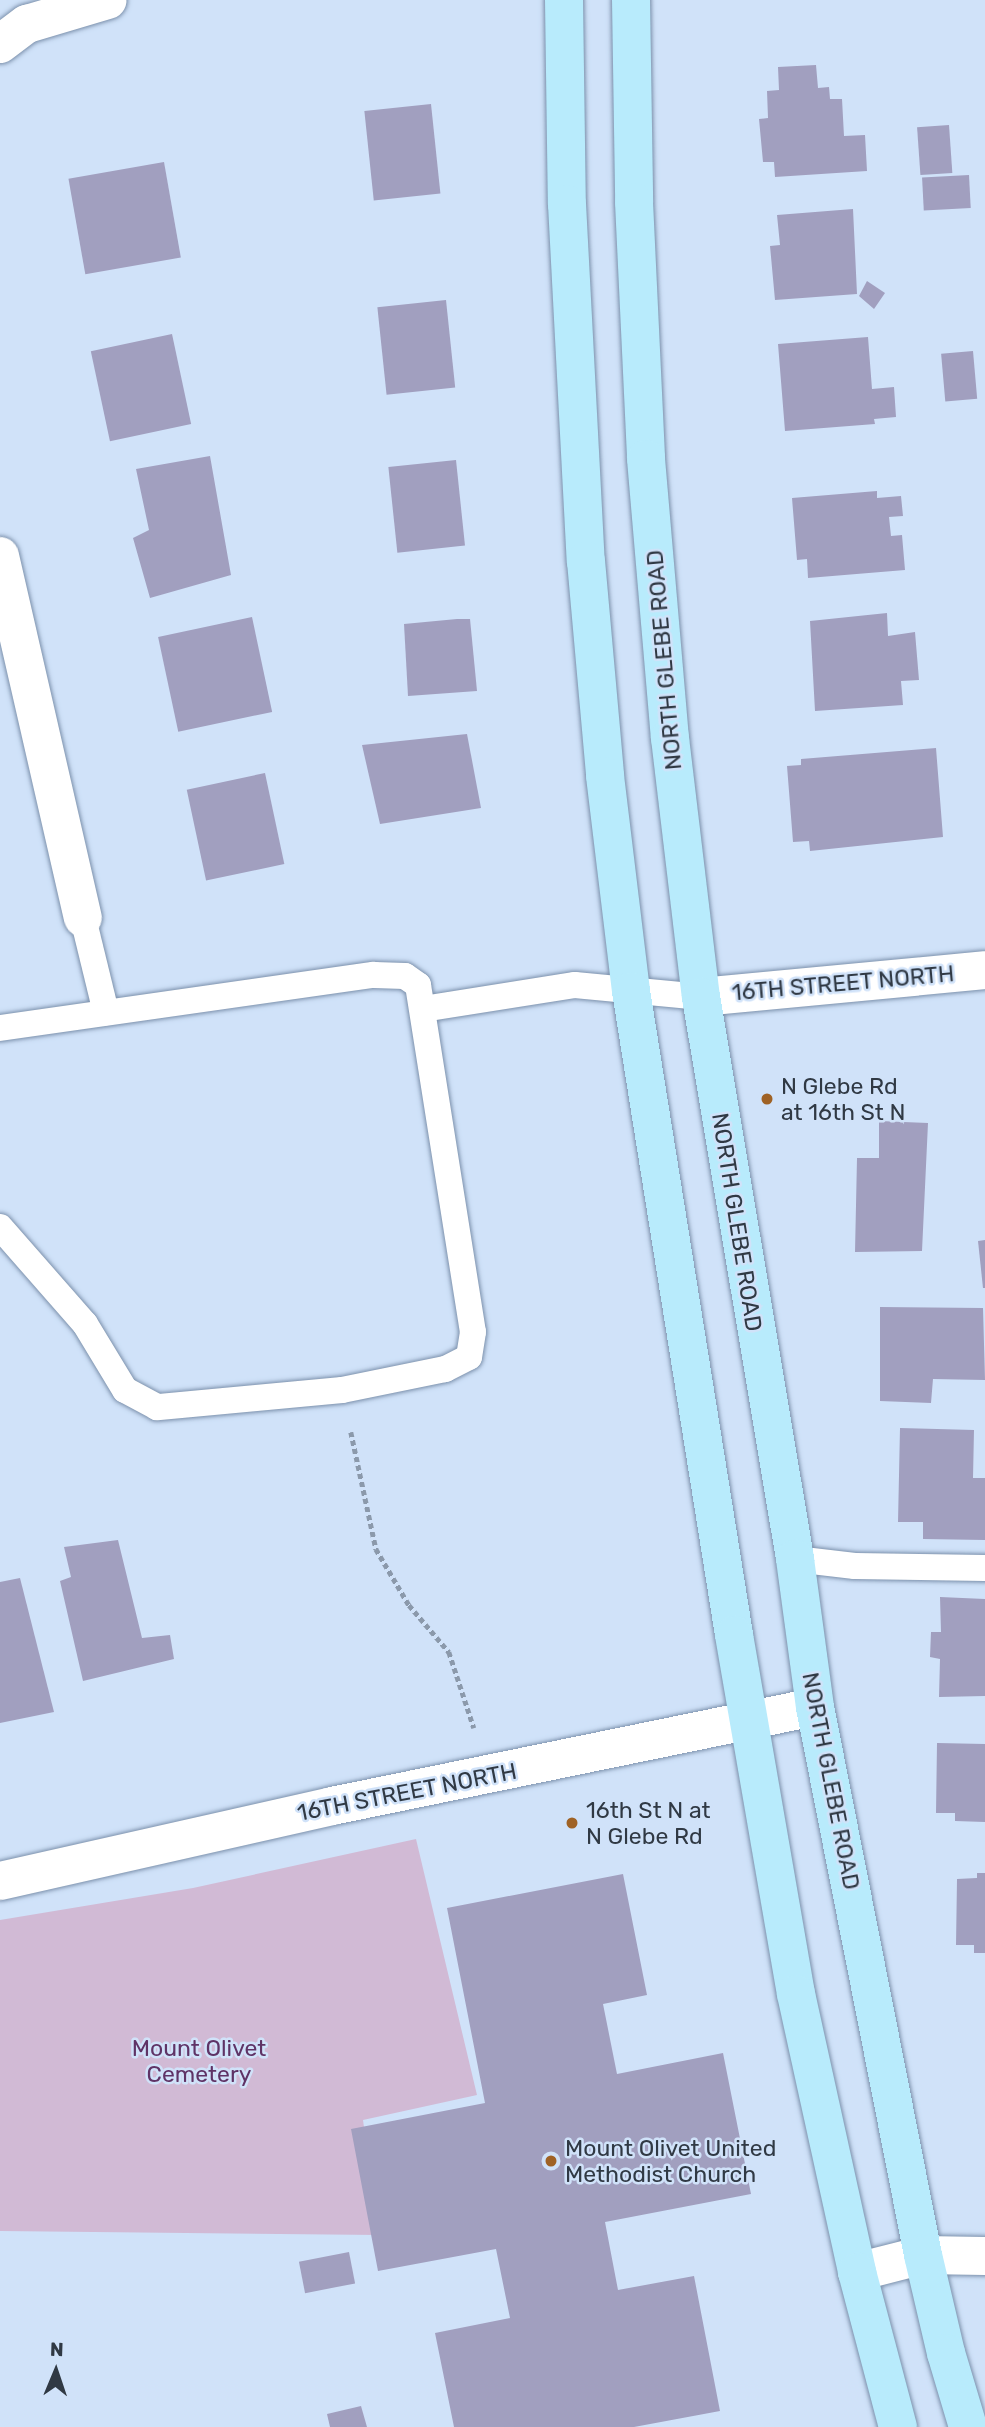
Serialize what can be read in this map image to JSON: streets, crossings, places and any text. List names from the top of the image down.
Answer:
{
  "streets": {
    "main road": ["NORTH GLEBE ROAD"],
    "street": ["16TH STREET NORTH"]
  },
  "crossings": [
    ["NORTH GLEBE ROAD", "16TH STREET NORTH"]
  ],
  "parks": ["Mount Olivet Cemetery"],
  "places": ["N Glebe Rd at 16th St N", "16th St N at N Glebe Rd", "Mount Olivet United Methodist Church"],
  "north": "top"
}
